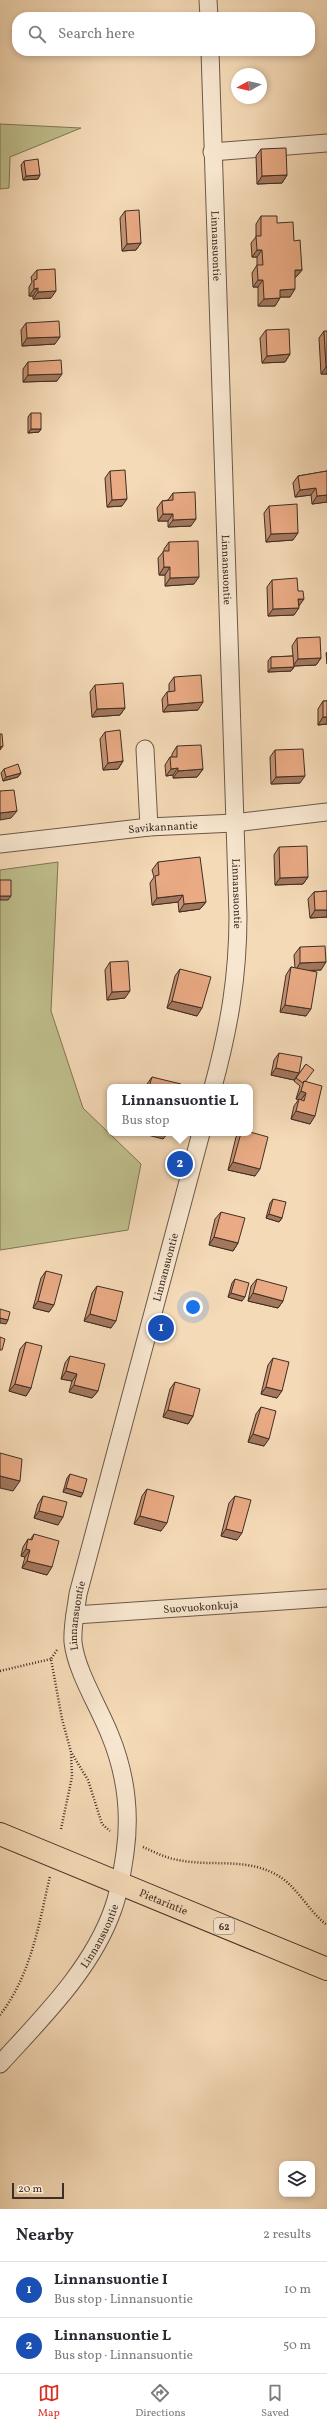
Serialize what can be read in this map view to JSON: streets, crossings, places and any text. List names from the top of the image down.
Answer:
{
  "streets": {
    "main road": ["Pietarintie", "62"],
    "street": ["Linnansuontie", "Savikannantie", "Suovuokonkuja"]
  },
  "crossings": [
    ["Linnansuontie", "Savikannantie"],
    ["Linnansuontie", "Suovuokonkuja"],
    ["Linnansuontie", "Pietarintie"]
  ],
  "scale_bar": "20 m",
  "north": "left",
  "page": {
    "search": "Search here",
    "popup": ["Linnansuontie L", "Bus stop"],
    "pins": ["2", "1"],
    "scale": "20 m",
    "heading": ["Nearby", "2 results"],
    "list": [
      {
        "mark": "1",
        "name": "Linnansuontie I",
        "note": "Bus stop · Linnansuontie",
        "value": "10 m"
      },
      {
        "mark": "2",
        "name": "Linnansuontie L",
        "note": "Bus stop · Linnansuontie",
        "value": "50 m"
      }
    ],
    "nav": ["Map", "Directions", "Saved"]
  }
}
